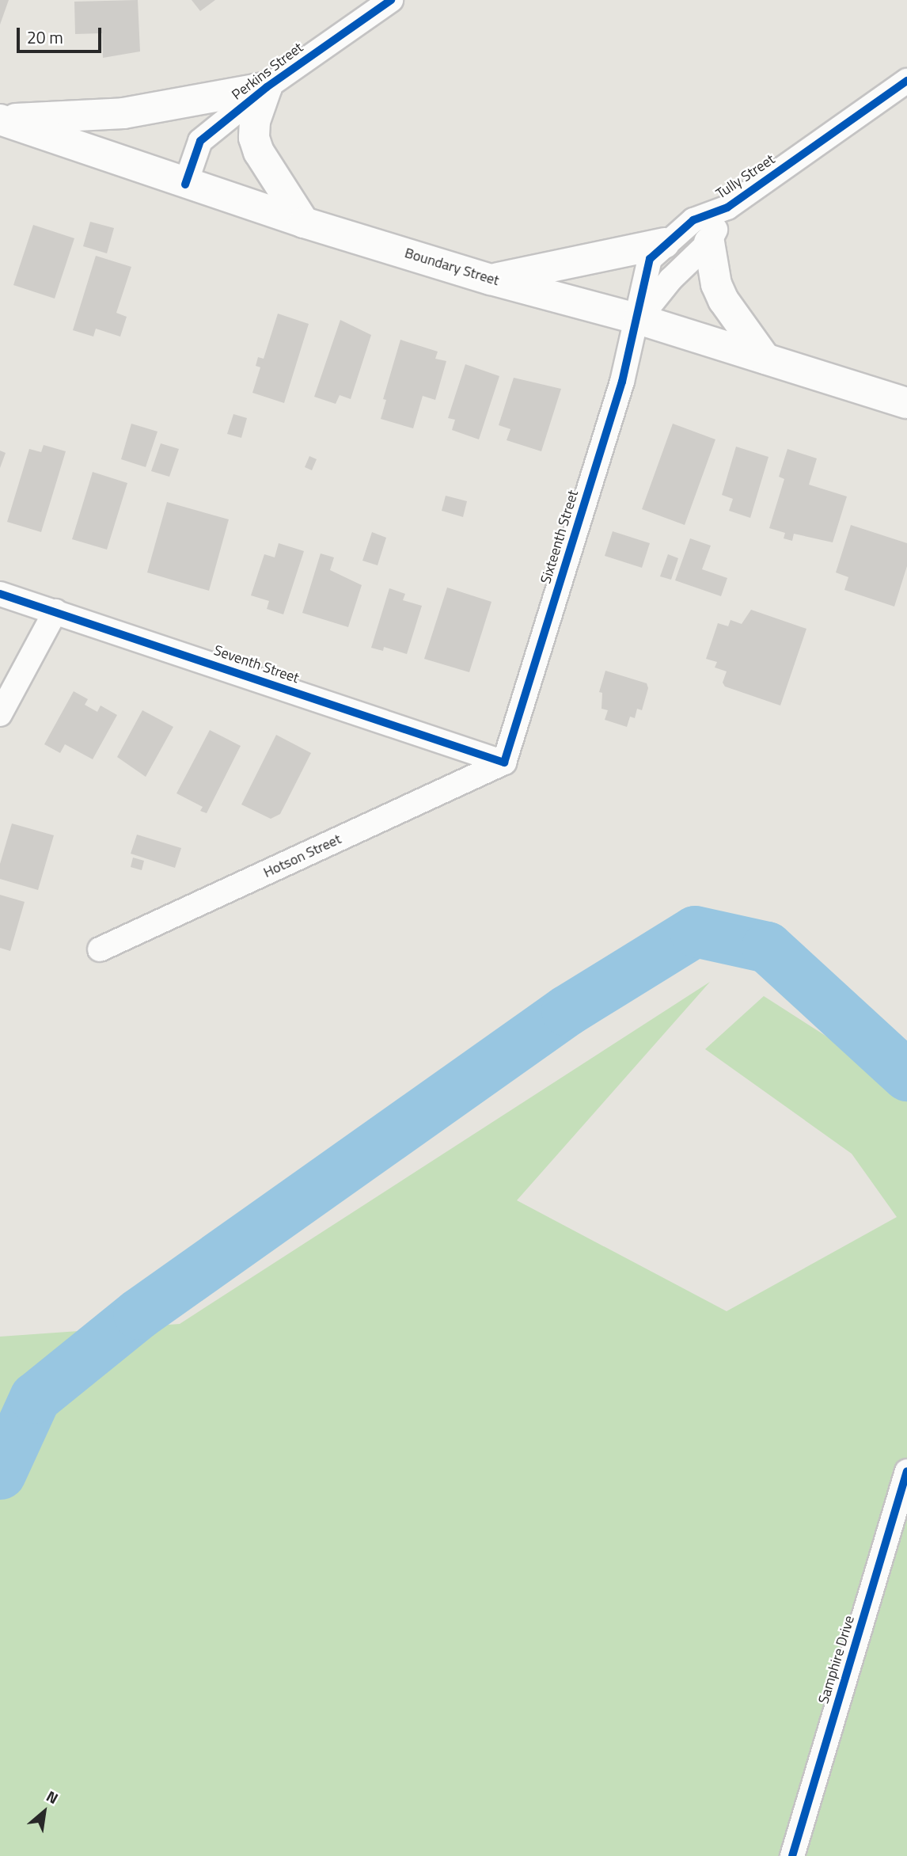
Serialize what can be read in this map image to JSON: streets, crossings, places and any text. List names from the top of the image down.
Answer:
{
  "streets": {
    "main road": ["Boundary Street"],
    "street": [
      "Perkins Street",
      "Tully Street",
      "Sixteenth Street",
      "Seventh Street",
      "Hotson Street",
      "Samphire Drive"
    ]
  },
  "crossings": [
    ["Perkins Street", "Boundary Street"],
    ["Tully Street", "Boundary Street"],
    ["Tully Street", "Sixteenth Street"],
    ["Boundary Street", "Sixteenth Street"],
    ["Sixteenth Street", "Seventh Street"],
    ["Sixteenth Street", "Hotson Street"],
    ["Seventh Street", "Hotson Street"]
  ],
  "scale_bar": "20 m",
  "north": "top right"
}
